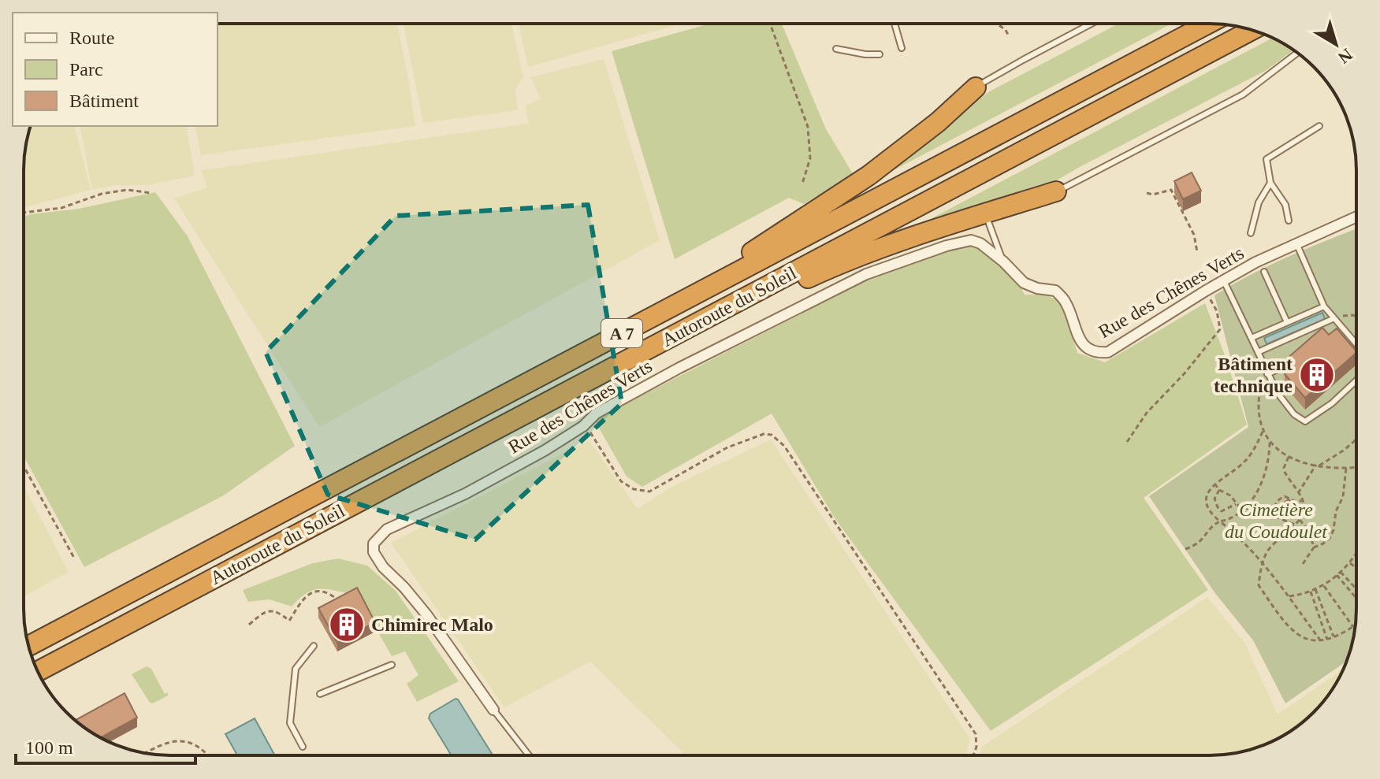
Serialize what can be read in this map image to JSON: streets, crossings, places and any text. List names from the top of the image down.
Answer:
{
  "streets": {
    "highway": ["Autoroute du Soleil", "A 7"],
    "street": ["Rue des Chênes Verts"]
  },
  "parks": ["Cimetière du Coudoulet"],
  "places": {
    "building": ["Bâtiment technique", "Chimirec Malo"]
  },
  "legend": ["Route", "Parc", "Bâtiment"],
  "scale_bar": "100 m",
  "north": "bottom right"
}
